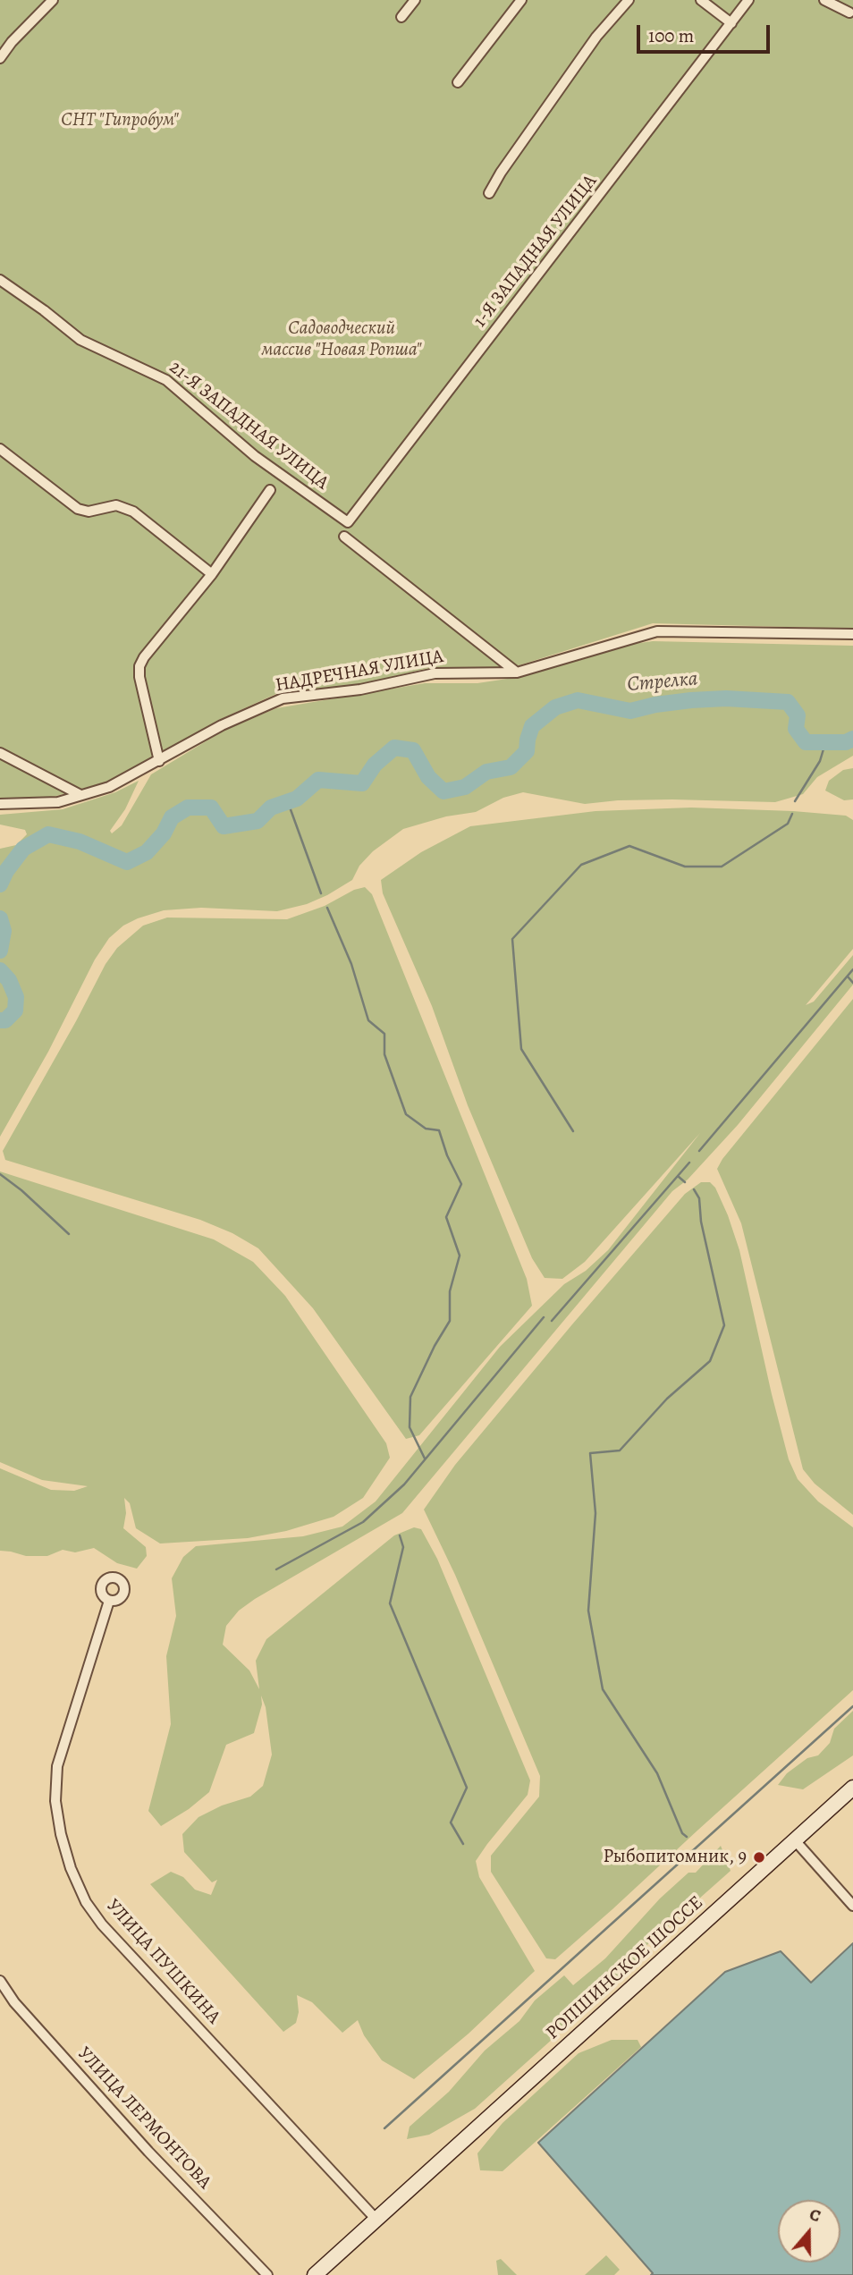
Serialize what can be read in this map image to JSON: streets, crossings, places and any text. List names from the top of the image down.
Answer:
{
  "streets": {
    "main road": ["РОПШИНСКОЕ ШОССЕ"],
    "street": [
      "1-Я ЗАПАДНАЯ УЛИЦА",
      "21-Я ЗАПАДНАЯ УЛИЦА",
      "НАДРЕЧНАЯ УЛИЦА",
      "УЛИЦА ПУШКИНА",
      "УЛИЦА ЛЕРМОНТОВА"
    ]
  },
  "crossings": [
    ["1-Я ЗАПАДНАЯ УЛИЦА", "21-Я ЗАПАДНАЯ УЛИЦА"],
    ["УЛИЦА ПУШКИНА", "РОПШИНСКОЕ ШОССЕ"]
  ],
  "water": ["Стрелка"],
  "parks": ["СНТ \"Гипробум\"", "Садоводческий массив \"Новая Ропша\""],
  "places": ["Рыбопитомник, 9"],
  "scale_bar": "100 m",
  "north": "top"
}
